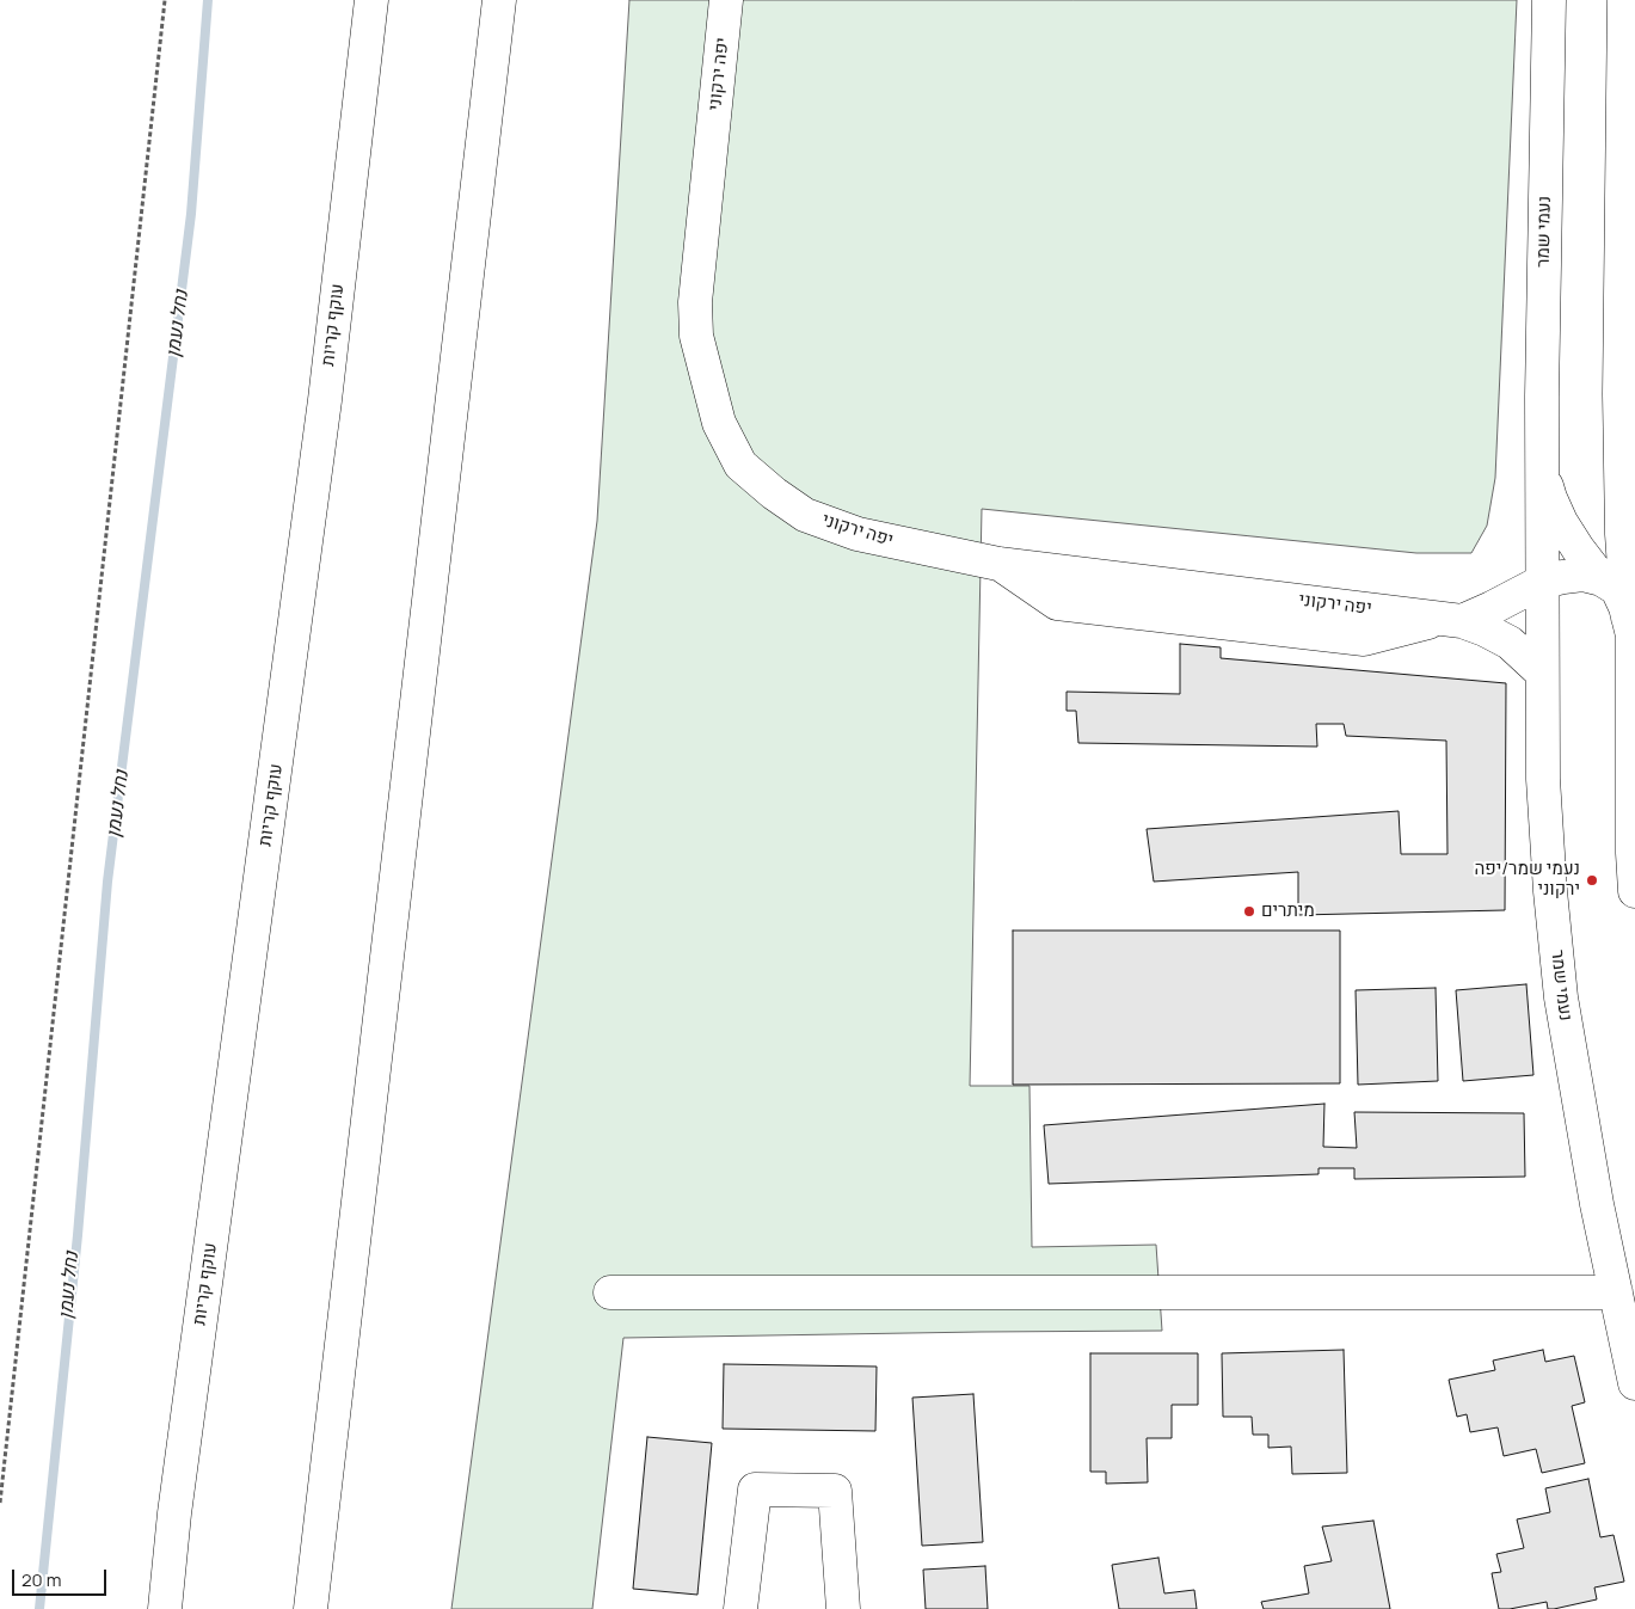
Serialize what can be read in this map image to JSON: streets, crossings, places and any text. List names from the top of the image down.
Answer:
{
  "streets": {
    "main road": ["יפה ירקוני", "נעמי שמר", "עוקף קריות"]
  },
  "crossings": [
    ["יפה ירקוני", "נעמי שמר"]
  ],
  "water": ["נחל נעמן"],
  "places": ["נעמי שמר/יפה ירקוני", "מיתרים"],
  "scale_bar": "20 m"
}
